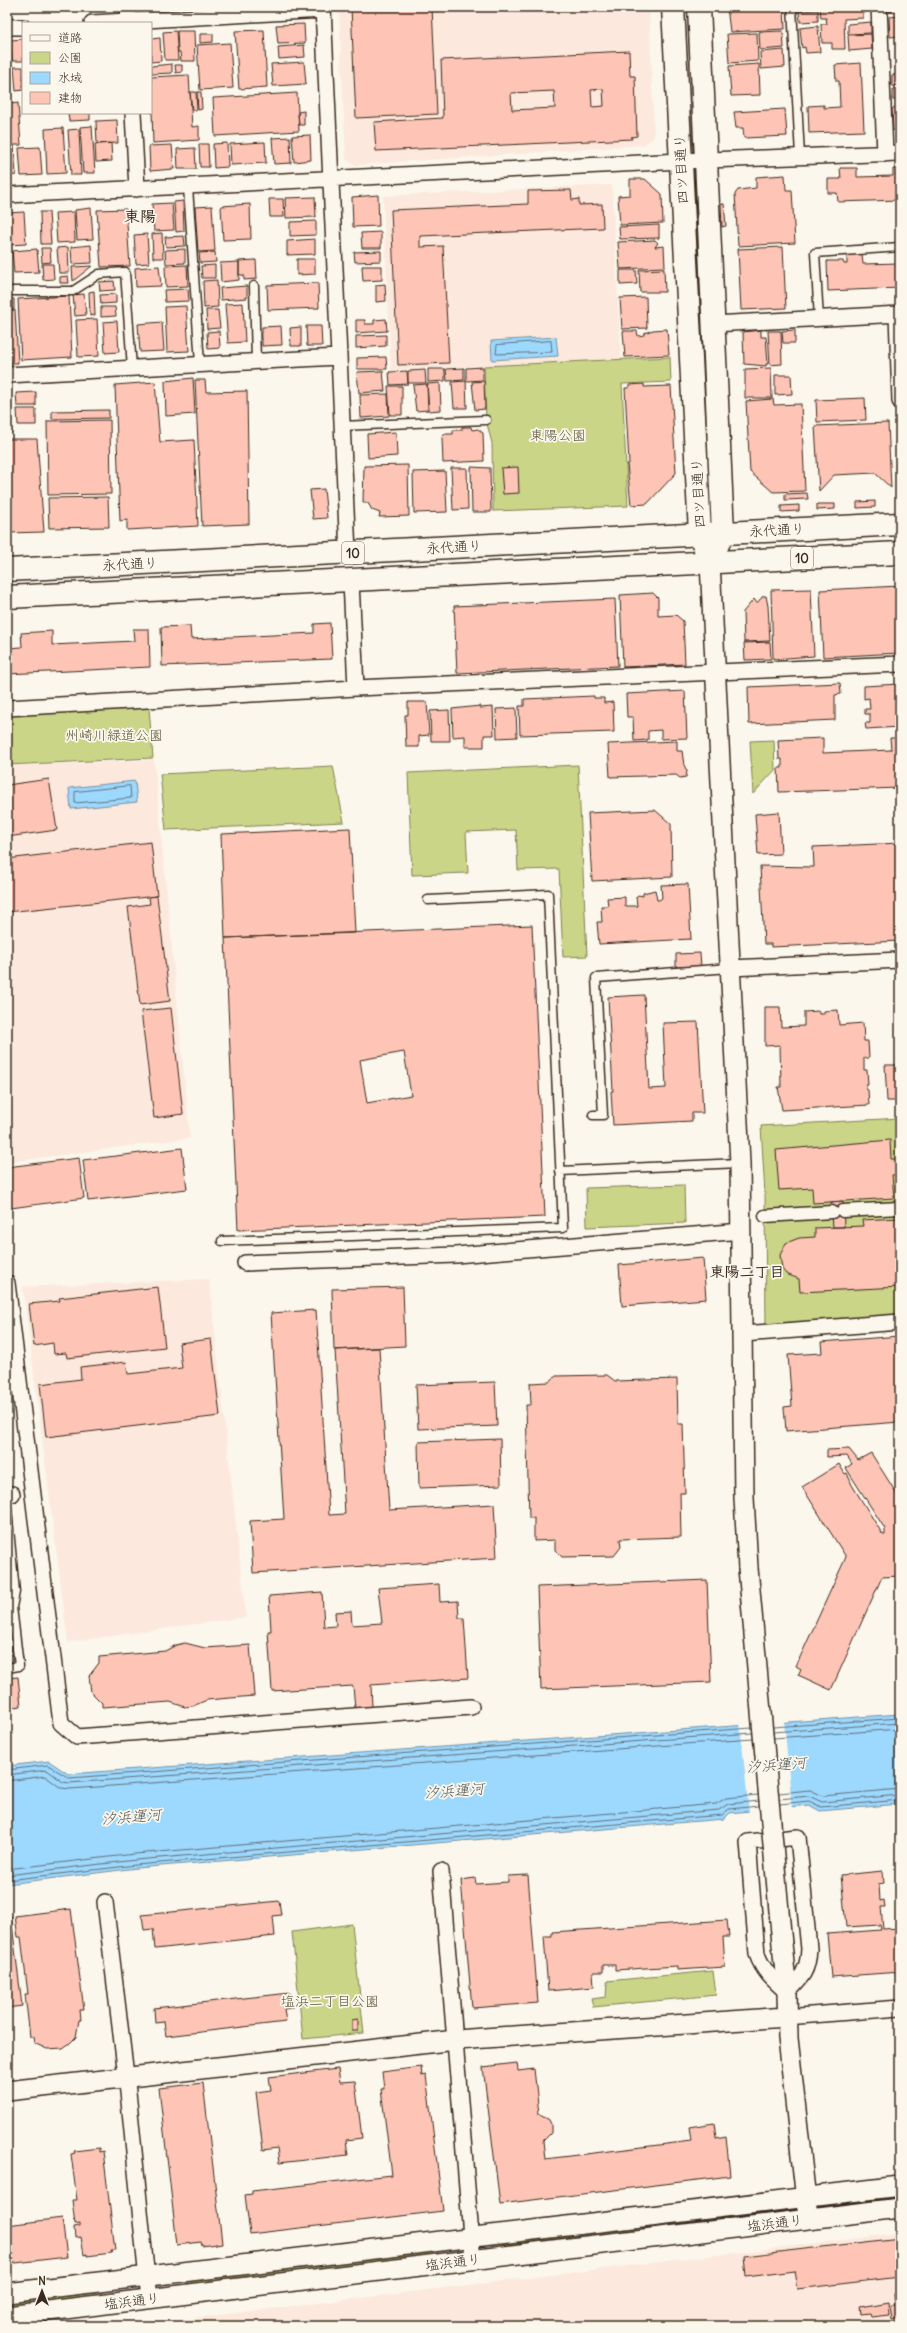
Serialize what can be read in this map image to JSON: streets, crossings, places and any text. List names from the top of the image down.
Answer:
{
  "streets": {
    "main road": ["四ツ目通り", "永代通り", "10"],
    "street": ["塩浜通り"]
  },
  "crossings": [
    ["四ツ目通り", "永代通り"]
  ],
  "districts": ["東陽", "東陽二丁目"],
  "water": ["汐浜運河"],
  "parks": ["東陽公園", "州崎川緑道公園", "塩浜二丁目公園"],
  "legend": [
    "道路",
    "公園",
    "水域",
    "建物"
  ],
  "north": "top"
}
